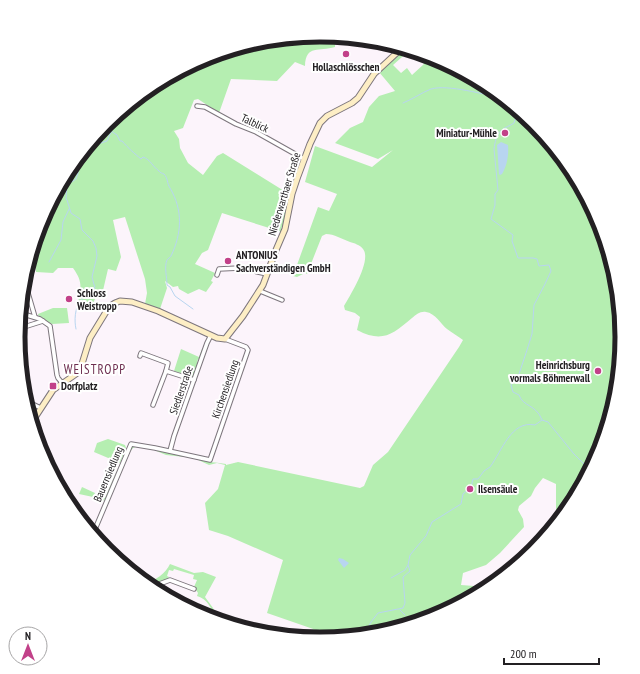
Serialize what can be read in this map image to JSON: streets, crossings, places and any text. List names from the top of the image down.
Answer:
{
  "streets": {
    "street": [
      "Talblick",
      "Niederwarthaer Straße",
      "Kirchensiedlung",
      "Siedlerstraße",
      "Bauernsiedlung"
    ]
  },
  "crossings": [
    ["Talblick", "Niederwarthaer Straße"],
    ["Niederwarthaer Straße", "Kirchensiedlung"],
    ["Kirchensiedlung", "Siedlerstraße"],
    ["Kirchensiedlung", "Bauernsiedlung"],
    ["Siedlerstraße", "Bauernsiedlung"]
  ],
  "districts": ["WEISTROPP"],
  "places": {
    "other": [
      "Hollaschlösschen",
      "Miniatur-Mühle",
      "ANTONIUS Sachverständigen GmbH",
      "Schloss Weistropp",
      "Heinrichsburg vormals Böhmerwall",
      "Ilsensäule"
    ],
    "transit": ["Dorfplatz"]
  },
  "scale_bar": "200 m",
  "north": "top"
}
